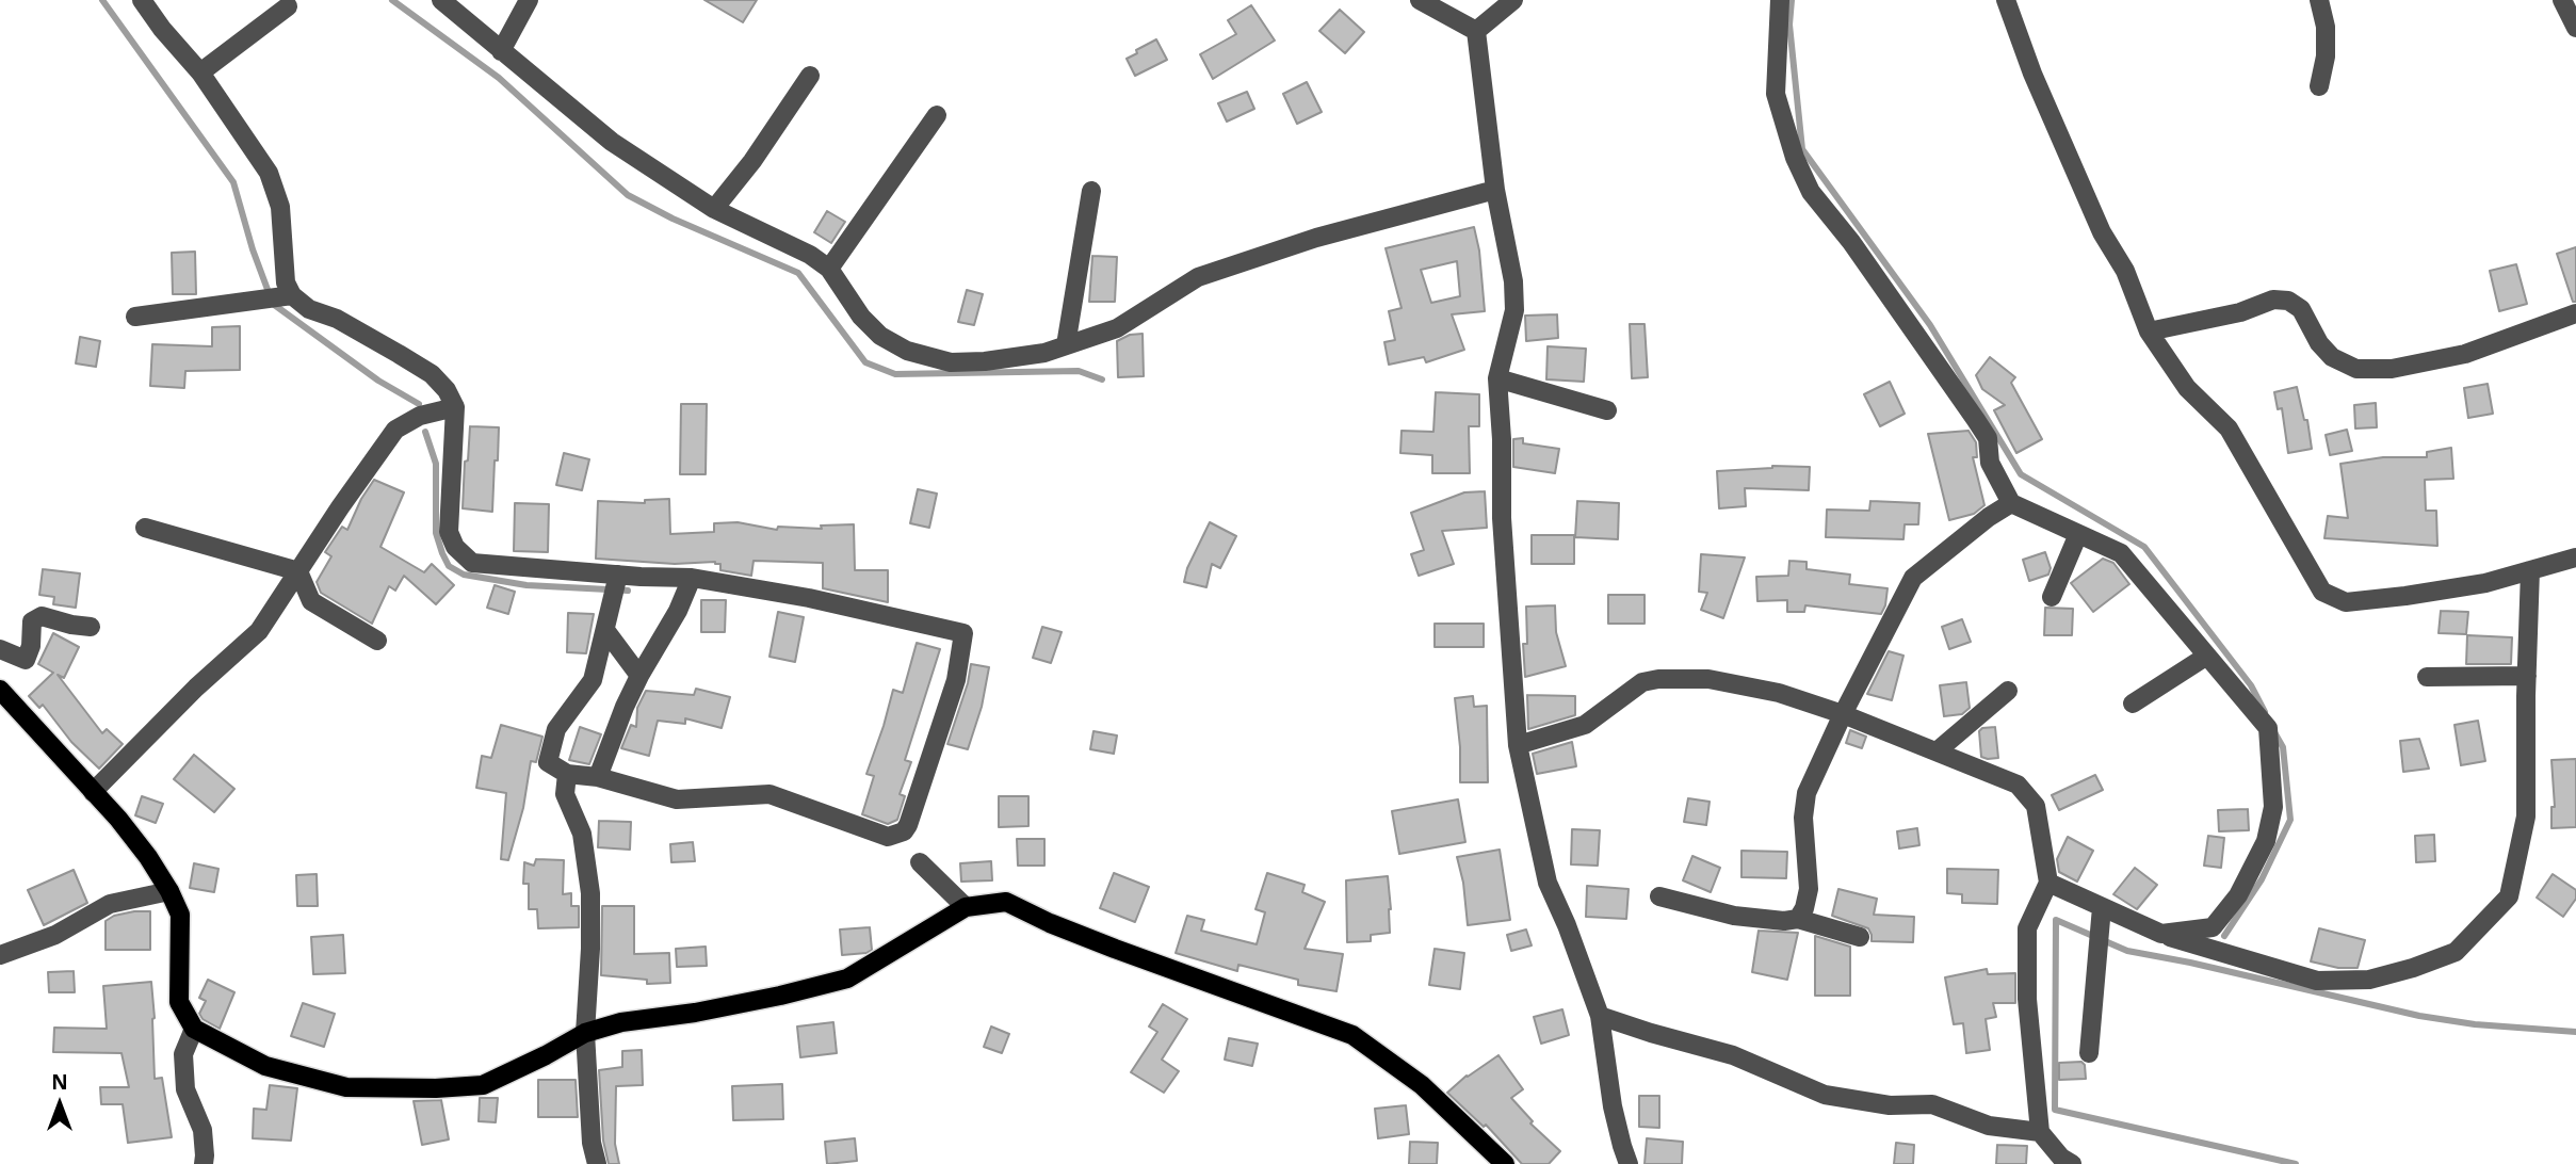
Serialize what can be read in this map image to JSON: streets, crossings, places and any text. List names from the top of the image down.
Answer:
{
  "north": "top"
}
